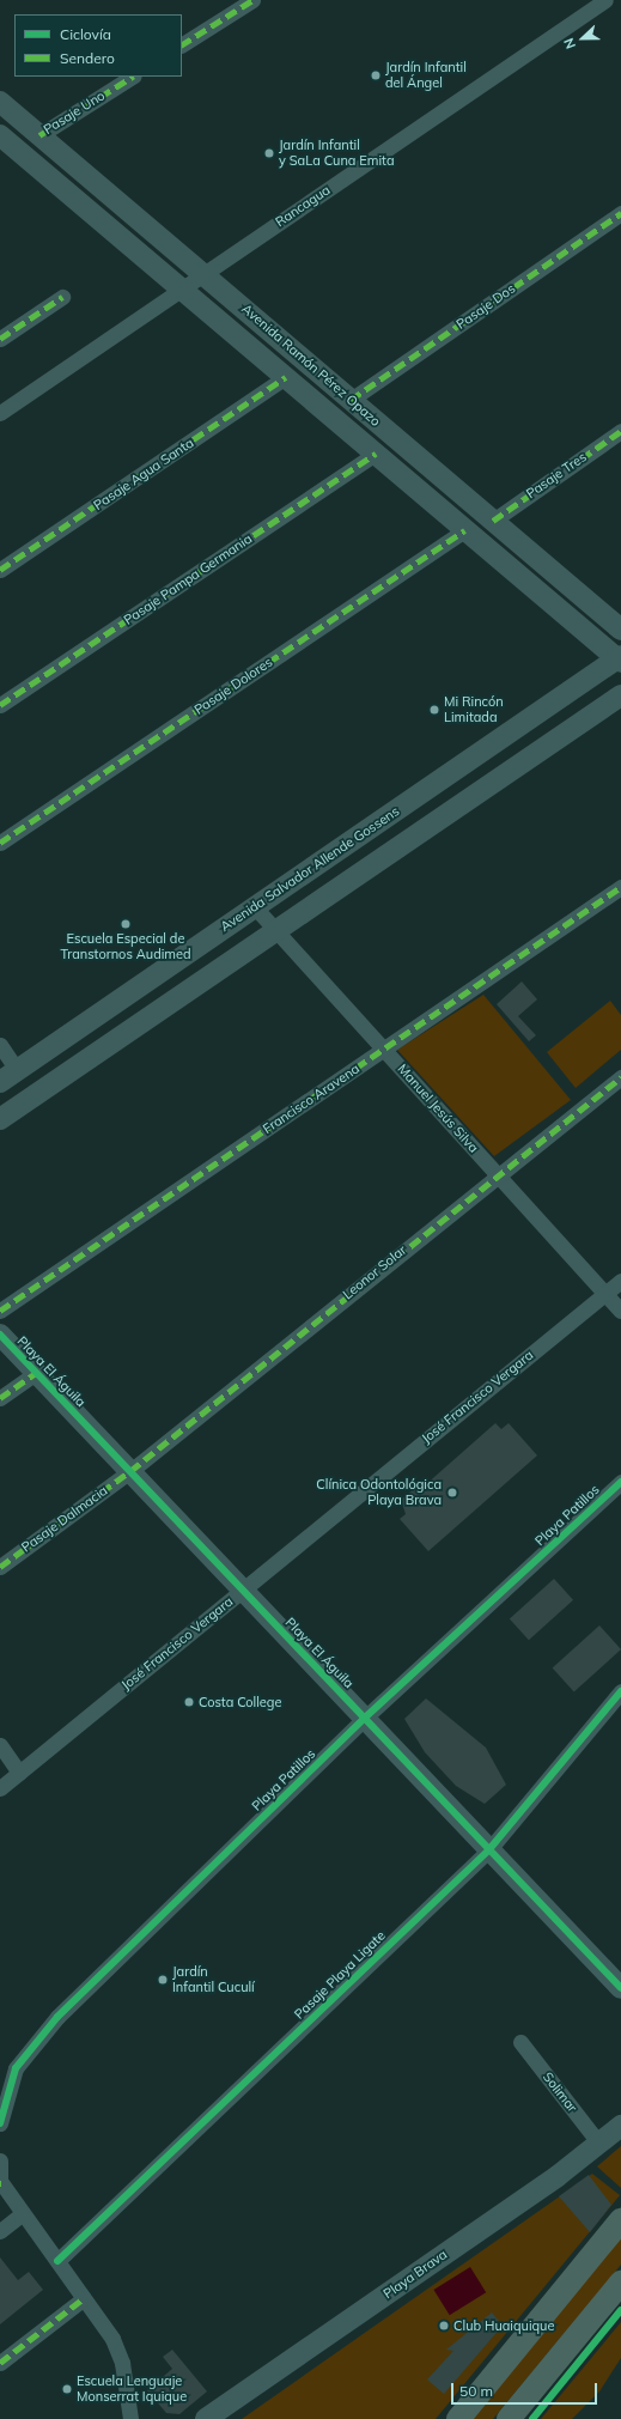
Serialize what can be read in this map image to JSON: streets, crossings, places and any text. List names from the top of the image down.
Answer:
{
  "streets": {
    "main road": [
      "Avenida Ramón Pérez Opazo",
      "Avenida Salvador Allende Gossens",
      "Playa El Águila",
      "Playa Brava"
    ],
    "street": [
      "Pasaje Uno",
      "Rancagua",
      "Pasaje Dos",
      "Pasaje Agua Santa",
      "Pasaje Tres",
      "Pasaje Pampa Germania",
      "Pasaje Dolores",
      "Francisco Aravena",
      "Manuel Jesús Silva",
      "Leonor Solar",
      "José Francisco Vergara",
      "Playa Patillos",
      "Pasaje Dalmacia",
      "Pasaje Playa Ligate",
      "Solimar"
    ]
  },
  "crossings": [
    ["Pasaje Uno", "Avenida Ramón Pérez Opazo"],
    ["Rancagua", "Avenida Ramón Pérez Opazo"],
    ["Pasaje Dos", "Avenida Ramón Pérez Opazo"],
    ["Avenida Ramón Pérez Opazo", "Pasaje Agua Santa"],
    ["Avenida Ramón Pérez Opazo", "Pasaje Tres"],
    ["Avenida Ramón Pérez Opazo", "Pasaje Pampa Germania"],
    ["Avenida Ramón Pérez Opazo", "Pasaje Dolores"],
    ["Avenida Ramón Pérez Opazo", "Avenida Salvador Allende Gossens"],
    ["Avenida Salvador Allende Gossens", "Manuel Jesús Silva"],
    ["Francisco Aravena", "Manuel Jesús Silva"],
    ["Manuel Jesús Silva", "Leonor Solar"],
    ["Manuel Jesús Silva", "José Francisco Vergara"],
    ["Leonor Solar", "Playa El Águila"],
    ["Leonor Solar", "Pasaje Dalmacia"],
    ["Playa El Águila", "José Francisco Vergara"],
    ["Playa El Águila", "Playa Patillos"],
    ["Playa El Águila", "Pasaje Dalmacia"],
    ["Playa El Águila", "Pasaje Playa Ligate"],
    ["Solimar", "Playa Brava"]
  ],
  "places": [
    "Jardín Infantil del Ángel",
    "Jardín Infantil y SaLa Cuna Emita",
    "Mi Rincón Limitada",
    "Escuela Especial de Transtornos Audimed",
    "Clínica Odontológica Playa Brava",
    "Costa College",
    "Jardín Infantil Cuculí",
    "Club Huaiquique",
    "Escuela Lenguaje Monserrat Iquique"
  ],
  "legend": ["Ciclovía", "Sendero"],
  "scale_bar": "50 m",
  "north": "left"
}
